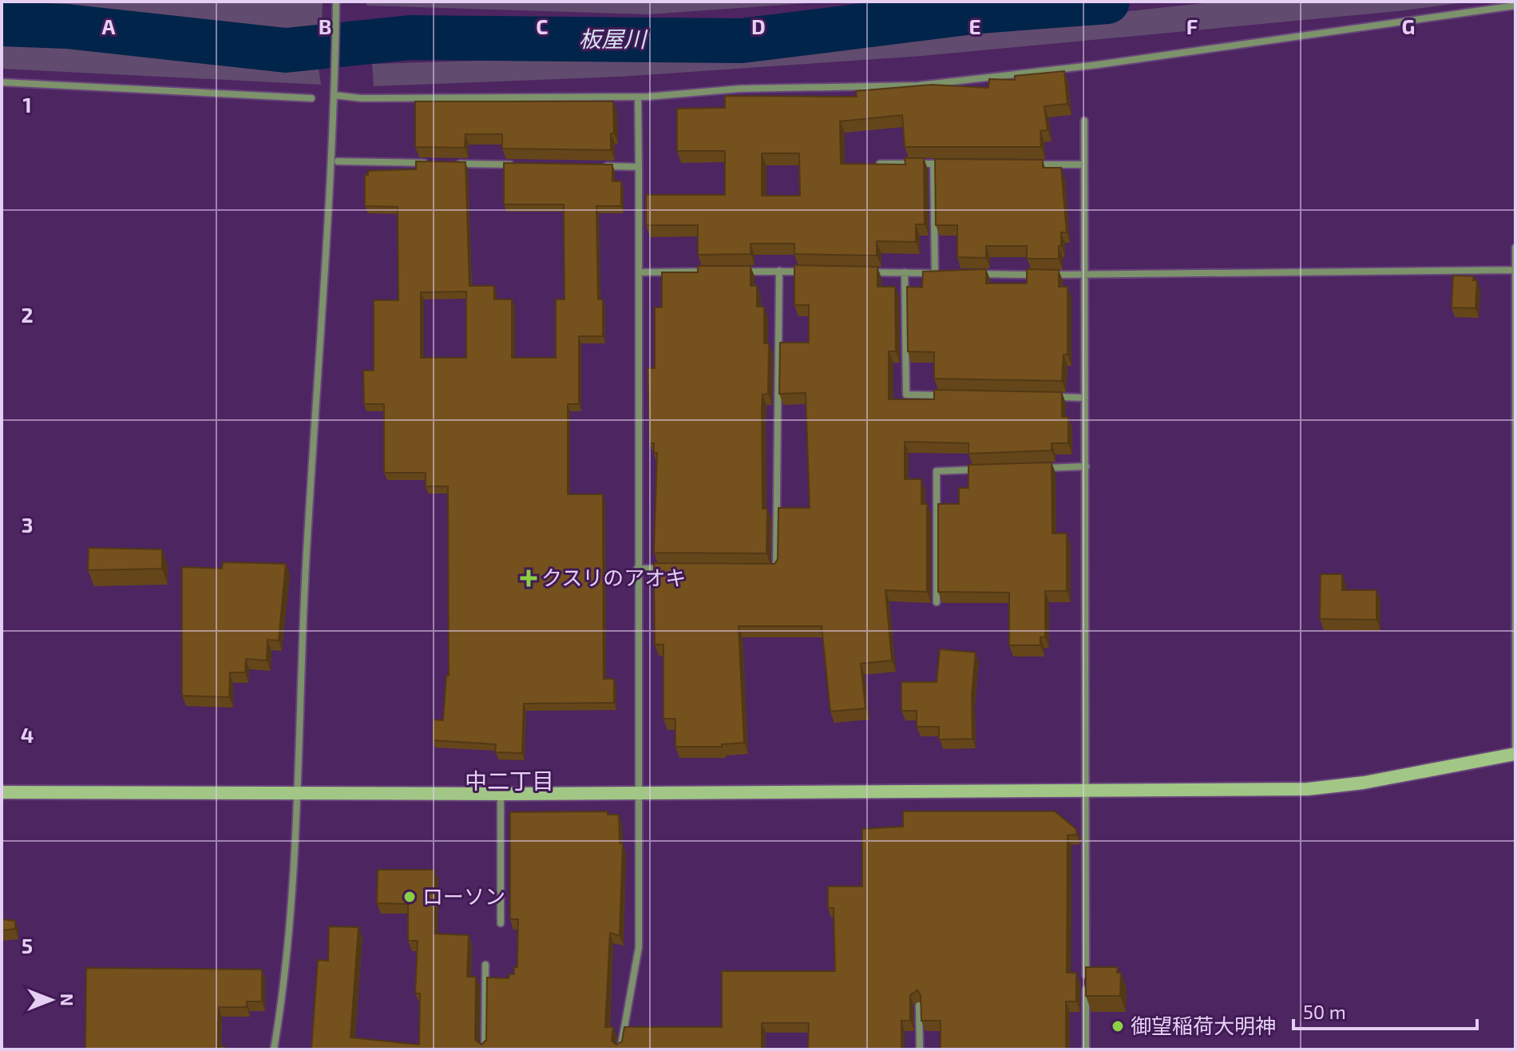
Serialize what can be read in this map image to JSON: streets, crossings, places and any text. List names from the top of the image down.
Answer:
{
  "districts": ["中二丁目"],
  "water": ["板屋川"],
  "places": {
    "health": ["クスリのアオキ"],
    "other": ["ローソン", "御望稲荷大明神"]
  },
  "scale_bar": "50 m",
  "north": "right",
  "grid": {
    "columns": [
      "A",
      "B",
      "C",
      "D",
      "E",
      "F",
      "G"
    ],
    "rows": [
      "1",
      "2",
      "3",
      "4",
      "5"
    ]
  }
}
